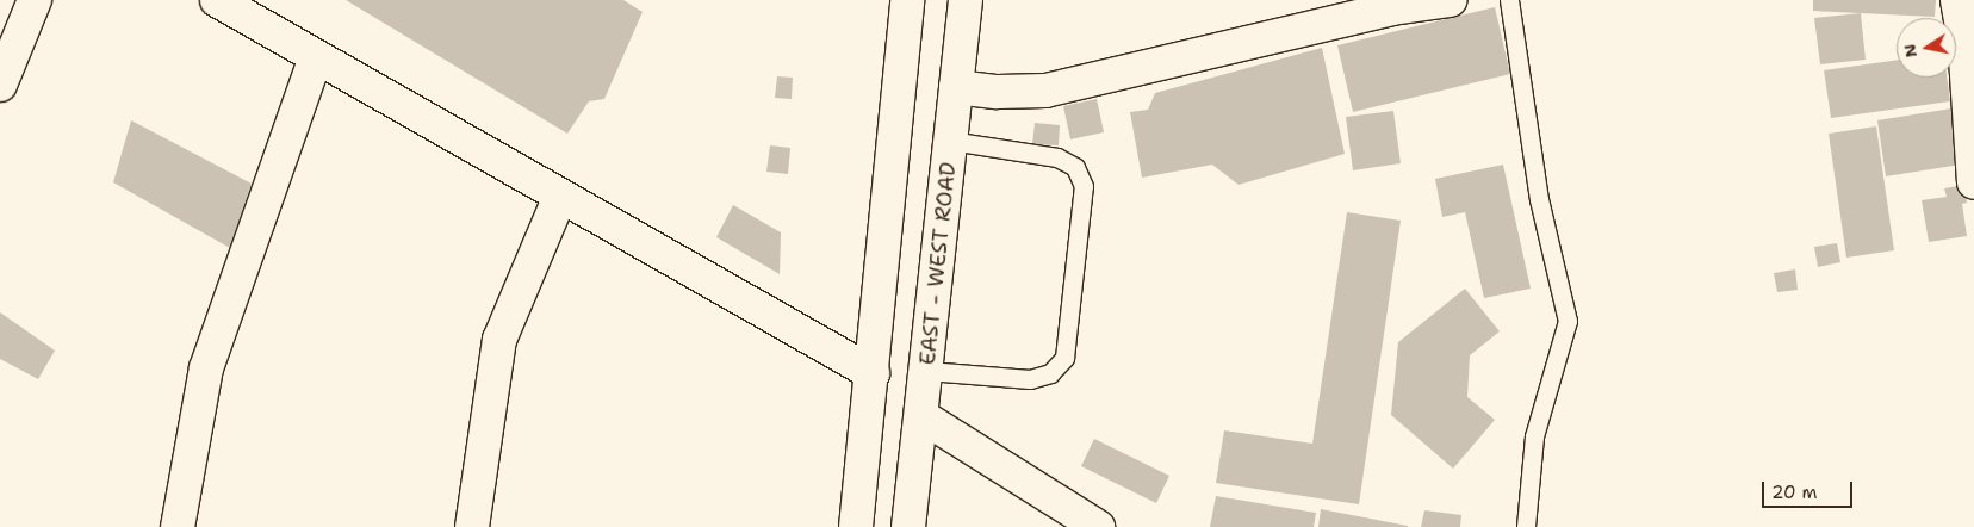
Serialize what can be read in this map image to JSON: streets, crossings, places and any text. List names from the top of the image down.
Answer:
{
  "streets": {
    "street": ["EAST - WEST ROAD"]
  },
  "scale_bar": "20 m",
  "north": "left"
}
